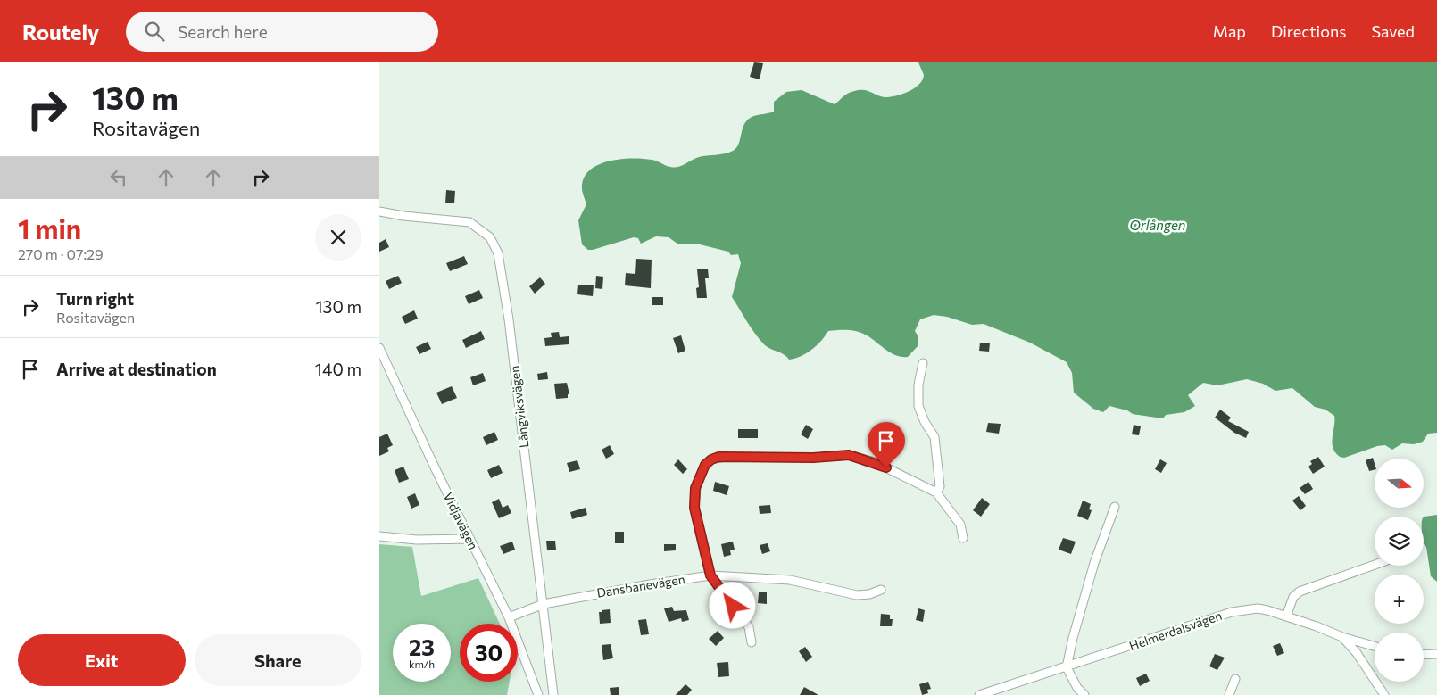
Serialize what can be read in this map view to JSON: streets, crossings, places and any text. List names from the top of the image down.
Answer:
{
  "streets": {
    "street": [
      "Långviksvägen",
      "Vidjavägen",
      "Dansbanevägen",
      "Helmerdalsvägen"
    ]
  },
  "crossings": [
    ["Långviksvägen", "Dansbanevägen"],
    ["Vidjavägen", "Dansbanevägen"]
  ],
  "water": ["Orlången"],
  "north": "right",
  "page": {
    "header": "Routely",
    "search": "Search here",
    "nav": ["Map", "Directions", "Saved"],
    "turn": ["130 m", "Rositavägen"],
    "heading": ["1 min", "270 m · 07:29"],
    "list": [
      {
        "name": "Turn right",
        "note": "Rositavägen",
        "value": "130 m"
      },
      {
        "name": "Arrive at destination",
        "value": "140 m"
      }
    ],
    "map_buttons": ["+", "−"],
    "speed": "23 km/h",
    "limit": "30",
    "buttons": ["Exit", "Share"]
  }
}
